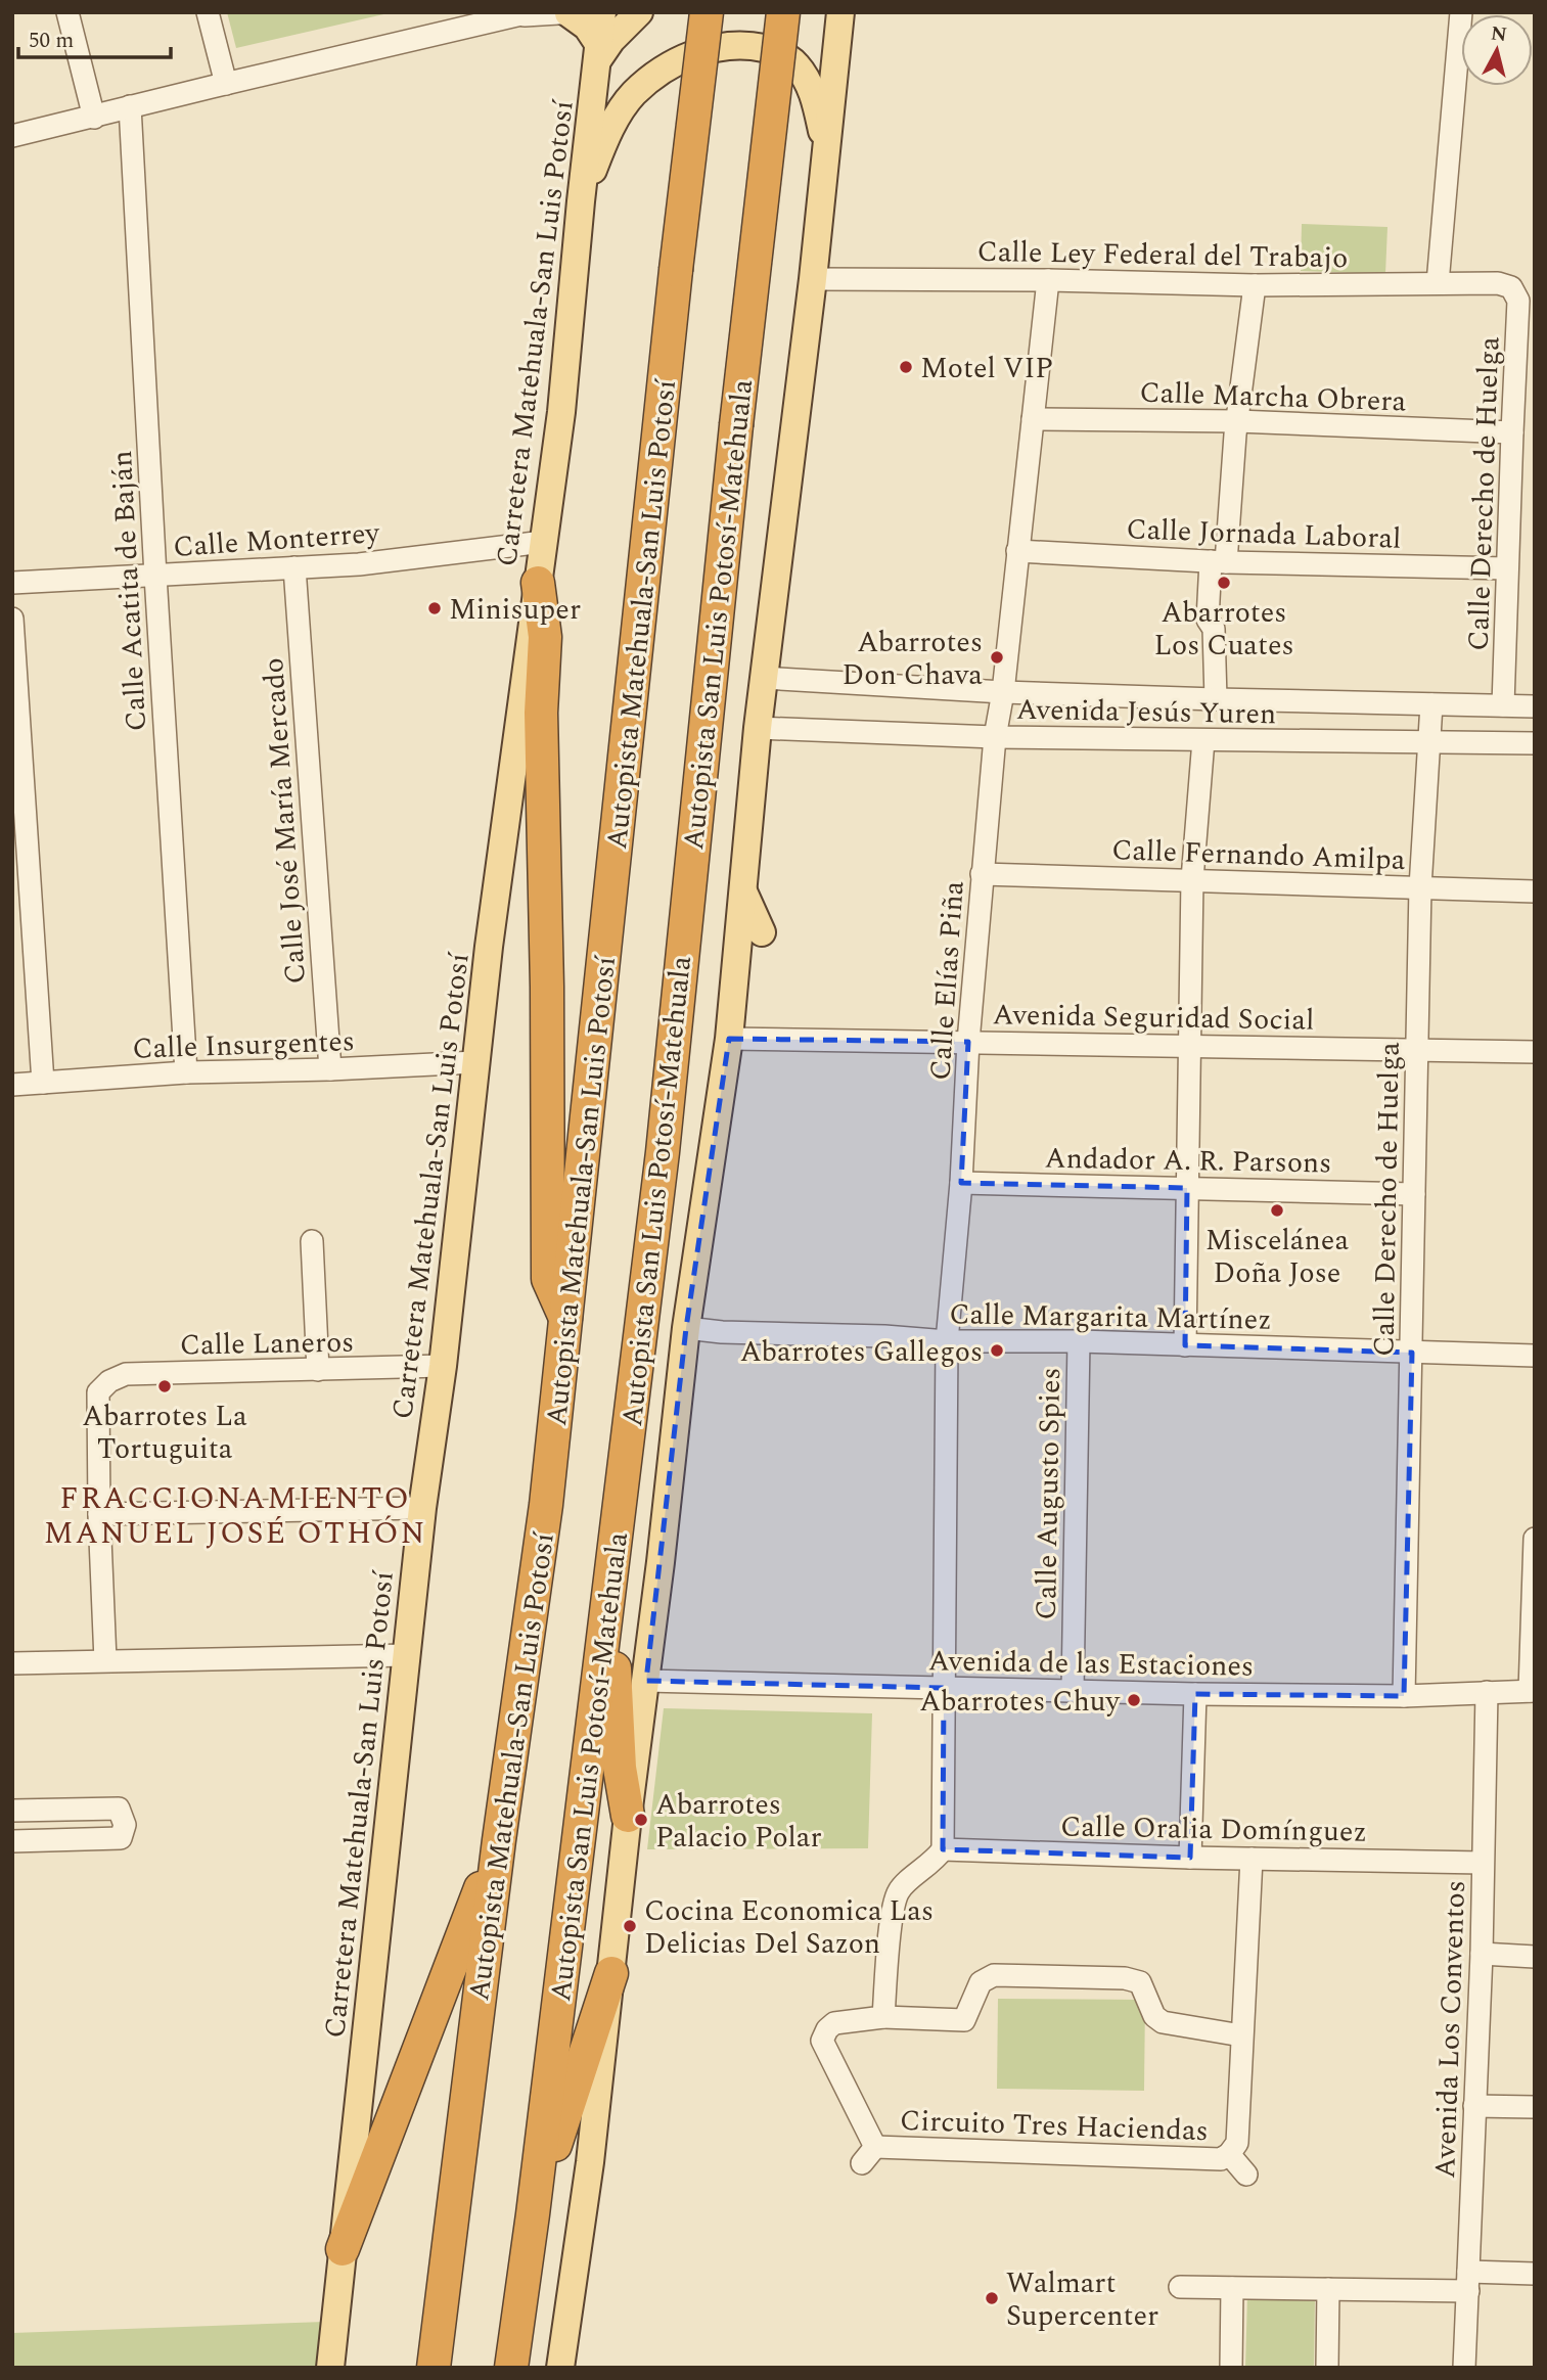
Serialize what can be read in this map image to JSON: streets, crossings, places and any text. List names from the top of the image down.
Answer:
{
  "streets": {
    "highway": ["Autopista Matehuala-San Luis Potosí", "Autopista San Luis Potosí-Matehuala"],
    "main road": ["Carretera Matehuala-San Luis Potosí"],
    "street": [
      "Calle Ley Federal del Trabajo",
      "Calle Marcha Obrera",
      "Calle Derecho de Huelga",
      "Calle Jornada Laboral",
      "Calle Monterrey",
      "Calle Acatita de Baján",
      "Avenida Jesús Yuren",
      "Calle José María Mercado",
      "Calle Fernando Amilpa",
      "Calle Elías Piña",
      "Avenida Seguridad Social",
      "Calle Insurgentes",
      "Andador A. R. Parsons",
      "Calle Margarita Martínez",
      "Calle Laneros",
      "Calle Augusto Spies",
      "Avenida de las Estaciones",
      "Calle Oralia Domínguez",
      "Avenida Los Conventos",
      "Circuito Tres Haciendas"
    ]
  },
  "crossings": [
    ["Calle Ley Federal del Trabajo", "Calle Derecho de Huelga"],
    ["Calle Ley Federal del Trabajo", "Calle Elías Piña"],
    ["Carretera Matehuala-San Luis Potosí", "Calle Monterrey"],
    ["Carretera Matehuala-San Luis Potosí", "Calle Insurgentes"],
    ["Carretera Matehuala-San Luis Potosí", "Calle Laneros"],
    ["Calle Marcha Obrera", "Calle Derecho de Huelga"],
    ["Calle Marcha Obrera", "Calle Elías Piña"],
    ["Calle Derecho de Huelga", "Calle Jornada Laboral"],
    ["Calle Derecho de Huelga", "Avenida Jesús Yuren"],
    ["Calle Derecho de Huelga", "Calle Fernando Amilpa"],
    ["Calle Derecho de Huelga", "Avenida Seguridad Social"],
    ["Calle Derecho de Huelga", "Andador A. R. Parsons"],
    ["Calle Derecho de Huelga", "Calle Margarita Martínez"],
    ["Calle Derecho de Huelga", "Avenida de las Estaciones"],
    ["Calle Jornada Laboral", "Calle Elías Piña"],
    ["Calle Monterrey", "Calle Acatita de Baján"],
    ["Calle Monterrey", "Calle José María Mercado"],
    ["Calle Acatita de Baján", "Calle Insurgentes"],
    ["Avenida Jesús Yuren", "Calle Elías Piña"],
    ["Calle José María Mercado", "Calle Insurgentes"],
    ["Calle Fernando Amilpa", "Calle Elías Piña"],
    ["Calle Elías Piña", "Avenida Seguridad Social"],
    ["Calle Elías Piña", "Andador A. R. Parsons"],
    ["Calle Elías Piña", "Calle Margarita Martínez"],
    ["Calle Elías Piña", "Avenida de las Estaciones"],
    ["Calle Margarita Martínez", "Calle Augusto Spies"],
    ["Calle Augusto Spies", "Avenida de las Estaciones"],
    ["Avenida de las Estaciones", "Avenida Los Conventos"],
    ["Calle Oralia Domínguez", "Avenida Los Conventos"],
    ["Calle Oralia Domínguez", "Circuito Tres Haciendas"]
  ],
  "districts": ["FRACCIONAMIENTO MANUEL JOSÉ OTHÓN"],
  "places": [
    "Motel VIP",
    "Abarrotes Los Cuates",
    "Minisuper",
    "Abarrotes Don Chava",
    "Miscelánea Doña Jose",
    "Abarrotes Gallegos",
    "Abarrotes La Tortuguita",
    "Abarrotes Chuy",
    "Abarrotes Palacio Polar",
    "Cocina Economica Las Delicias Del Sazon",
    "Walmart Supercenter"
  ],
  "scale_bar": "50 m",
  "north": "top"
}
